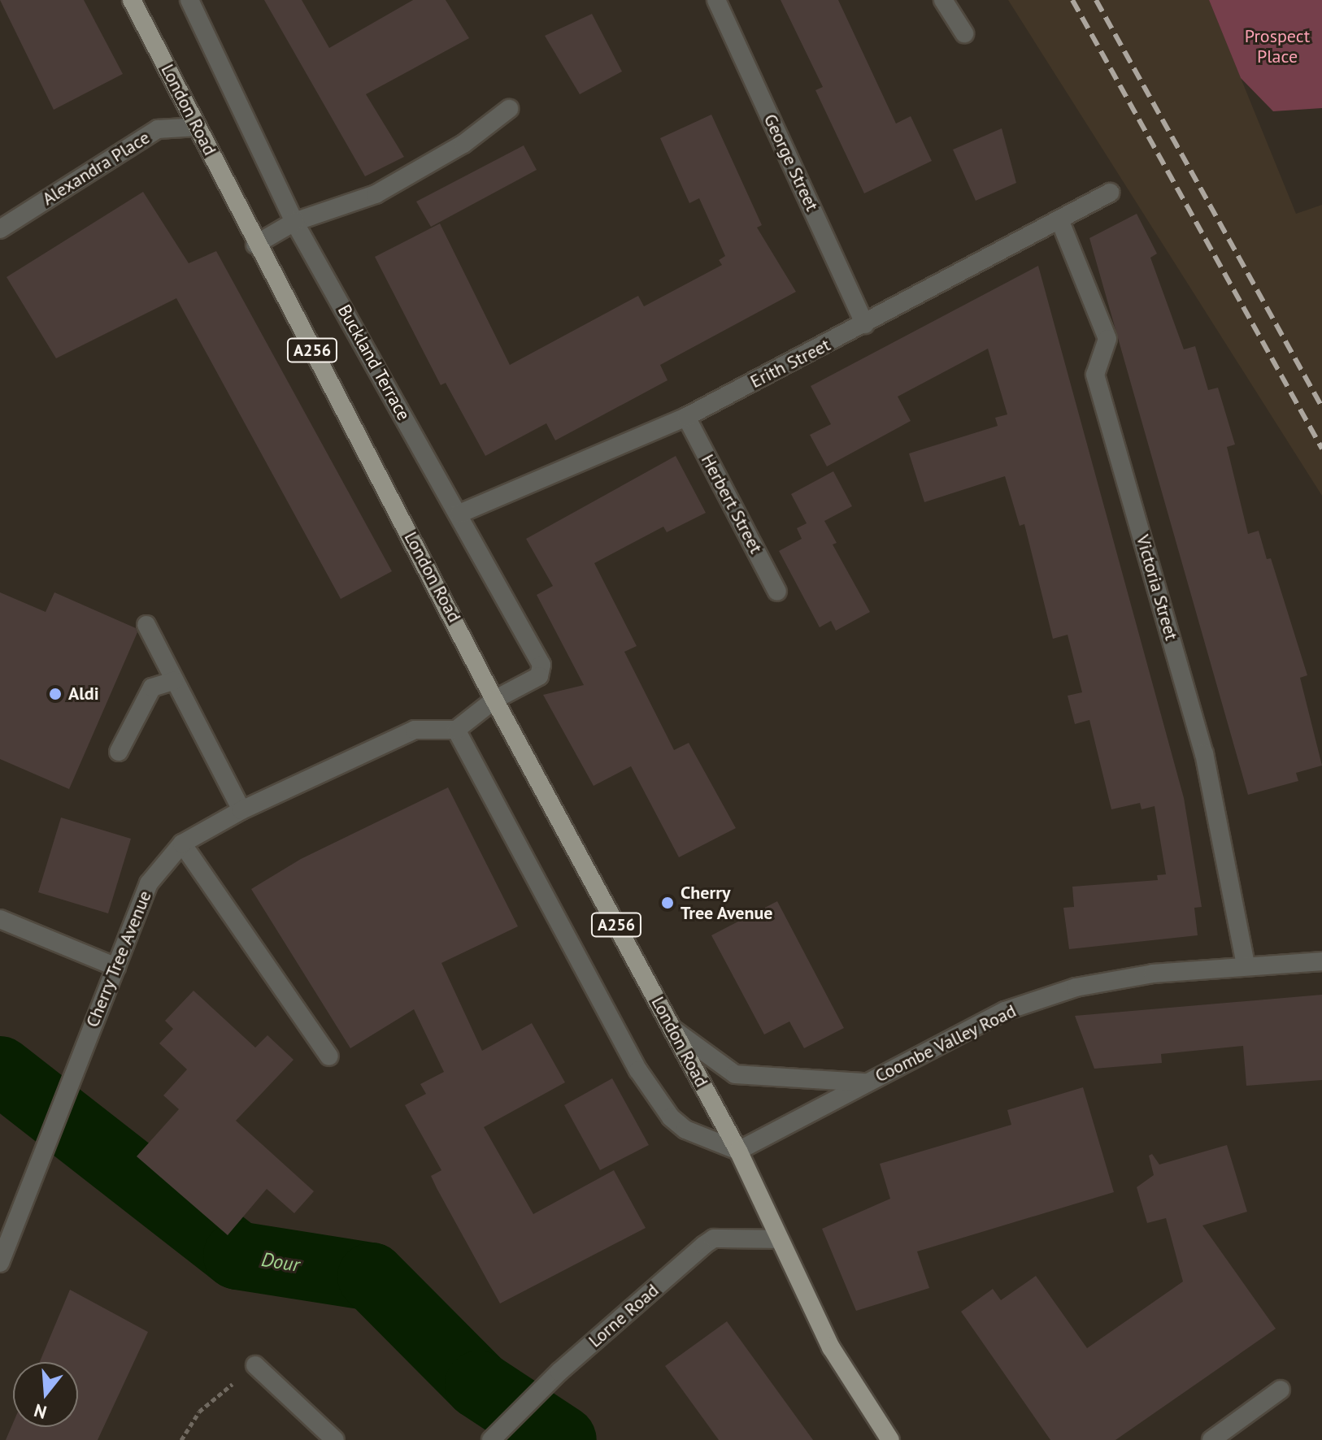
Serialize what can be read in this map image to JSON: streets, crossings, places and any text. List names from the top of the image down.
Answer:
{
  "streets": {
    "main road": ["London Road", "A256"],
    "street": [
      "George Street",
      "Alexandra Place",
      "Buckland Terrace",
      "Erith Street",
      "Herbert Street",
      "Victoria Street",
      "Cherry Tree Avenue",
      "Coombe Valley Road",
      "Lorne Road"
    ]
  },
  "crossings": [
    ["London Road", "Alexandra Place"],
    ["London Road", "Buckland Terrace"],
    ["London Road", "Coombe Valley Road"],
    ["London Road", "Lorne Road"],
    ["George Street", "Erith Street"],
    ["Buckland Terrace", "Erith Street"],
    ["Erith Street", "Herbert Street"],
    ["Erith Street", "Victoria Street"],
    ["Victoria Street", "Coombe Valley Road"]
  ],
  "water": ["Dour"],
  "parks": ["Prospect Place"],
  "places": ["Aldi", "Cherry Tree Avenue"],
  "north": "bottom"
}
